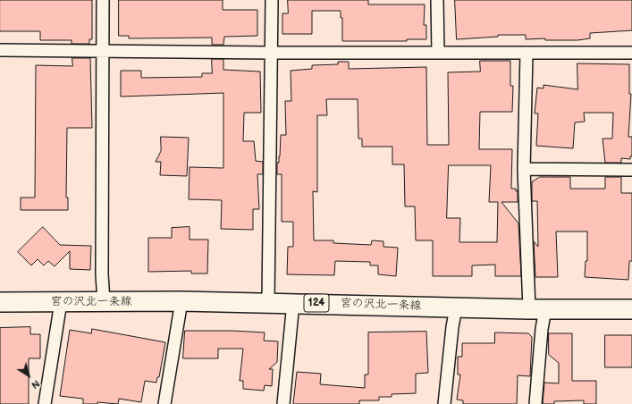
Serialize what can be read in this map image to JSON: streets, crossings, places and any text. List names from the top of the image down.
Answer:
{
  "streets": {
    "main road": ["宮の沢北一条線", "124"]
  },
  "north": "bottom right"
}
